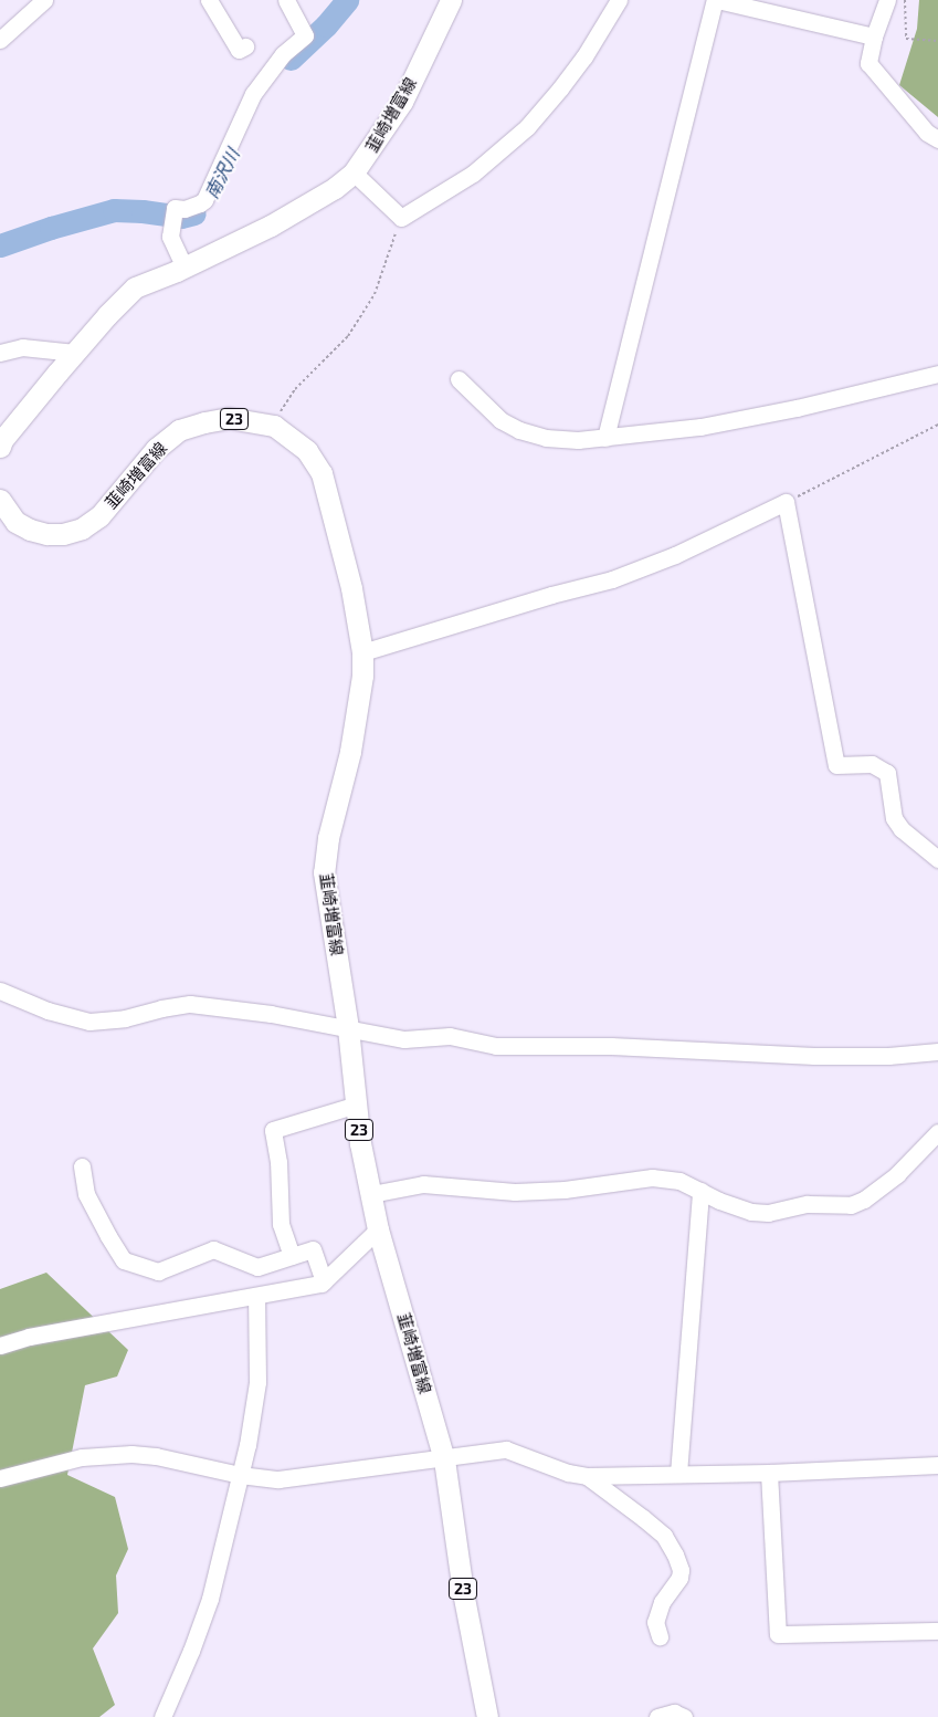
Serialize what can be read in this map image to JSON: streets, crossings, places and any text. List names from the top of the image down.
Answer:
{
  "streets": {
    "main road": ["韮崎増富線", "23"]
  },
  "water": ["南沢川"]
}
